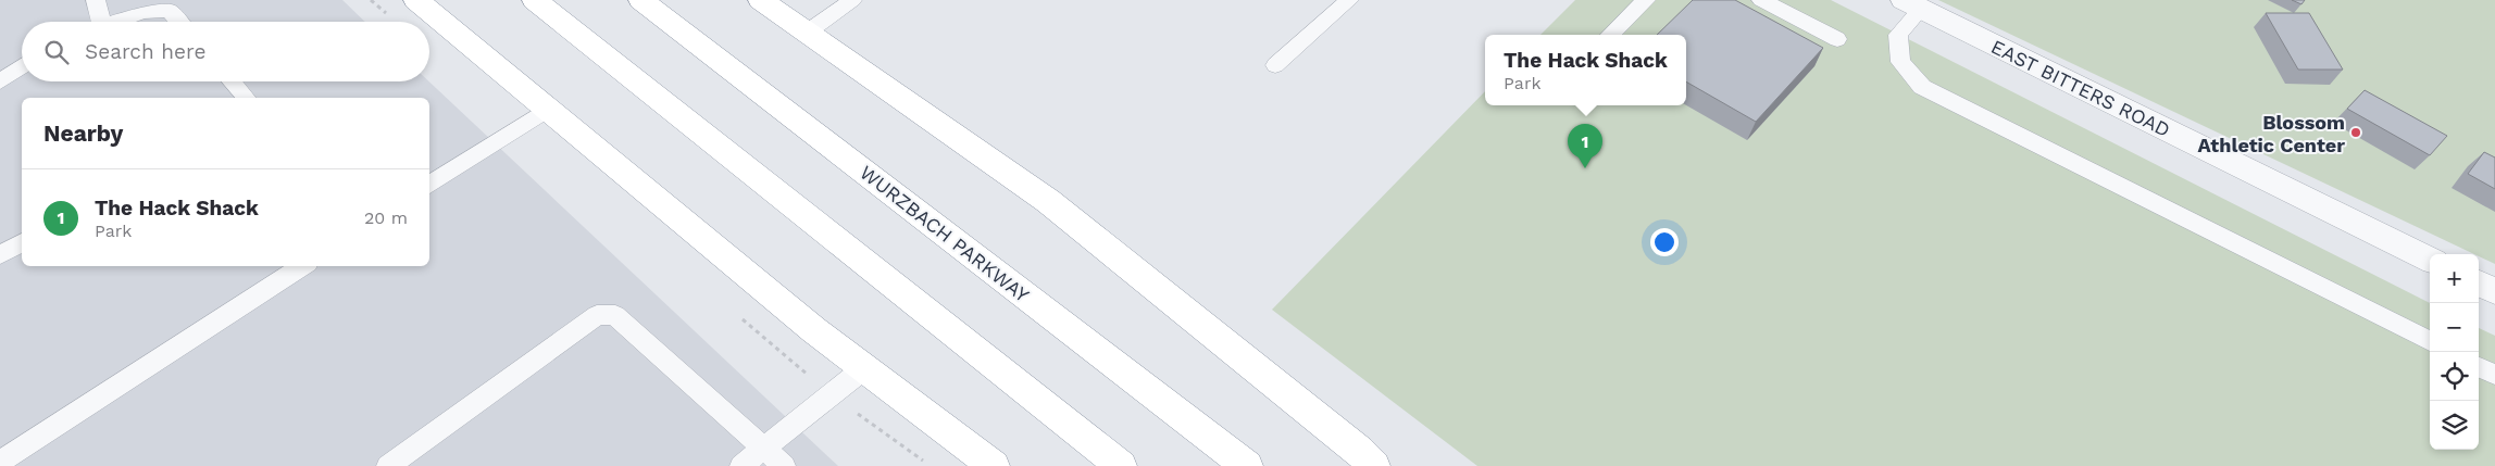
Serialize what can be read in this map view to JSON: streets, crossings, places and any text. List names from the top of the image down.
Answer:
{
  "streets": {
    "highway": ["WURZBACH PARKWAY"],
    "street": ["EAST BITTERS ROAD"]
  },
  "places": ["Blossom Athletic Center"],
  "page": {
    "search": "Search here",
    "popup": ["The Hack Shack", "Park"],
    "heading": "Nearby",
    "pins": "1",
    "list": [
      {
        "mark": "1",
        "name": "The Hack Shack",
        "note": "Park",
        "value": "20 m"
      }
    ],
    "map_buttons": ["+", "−"]
  }
}
